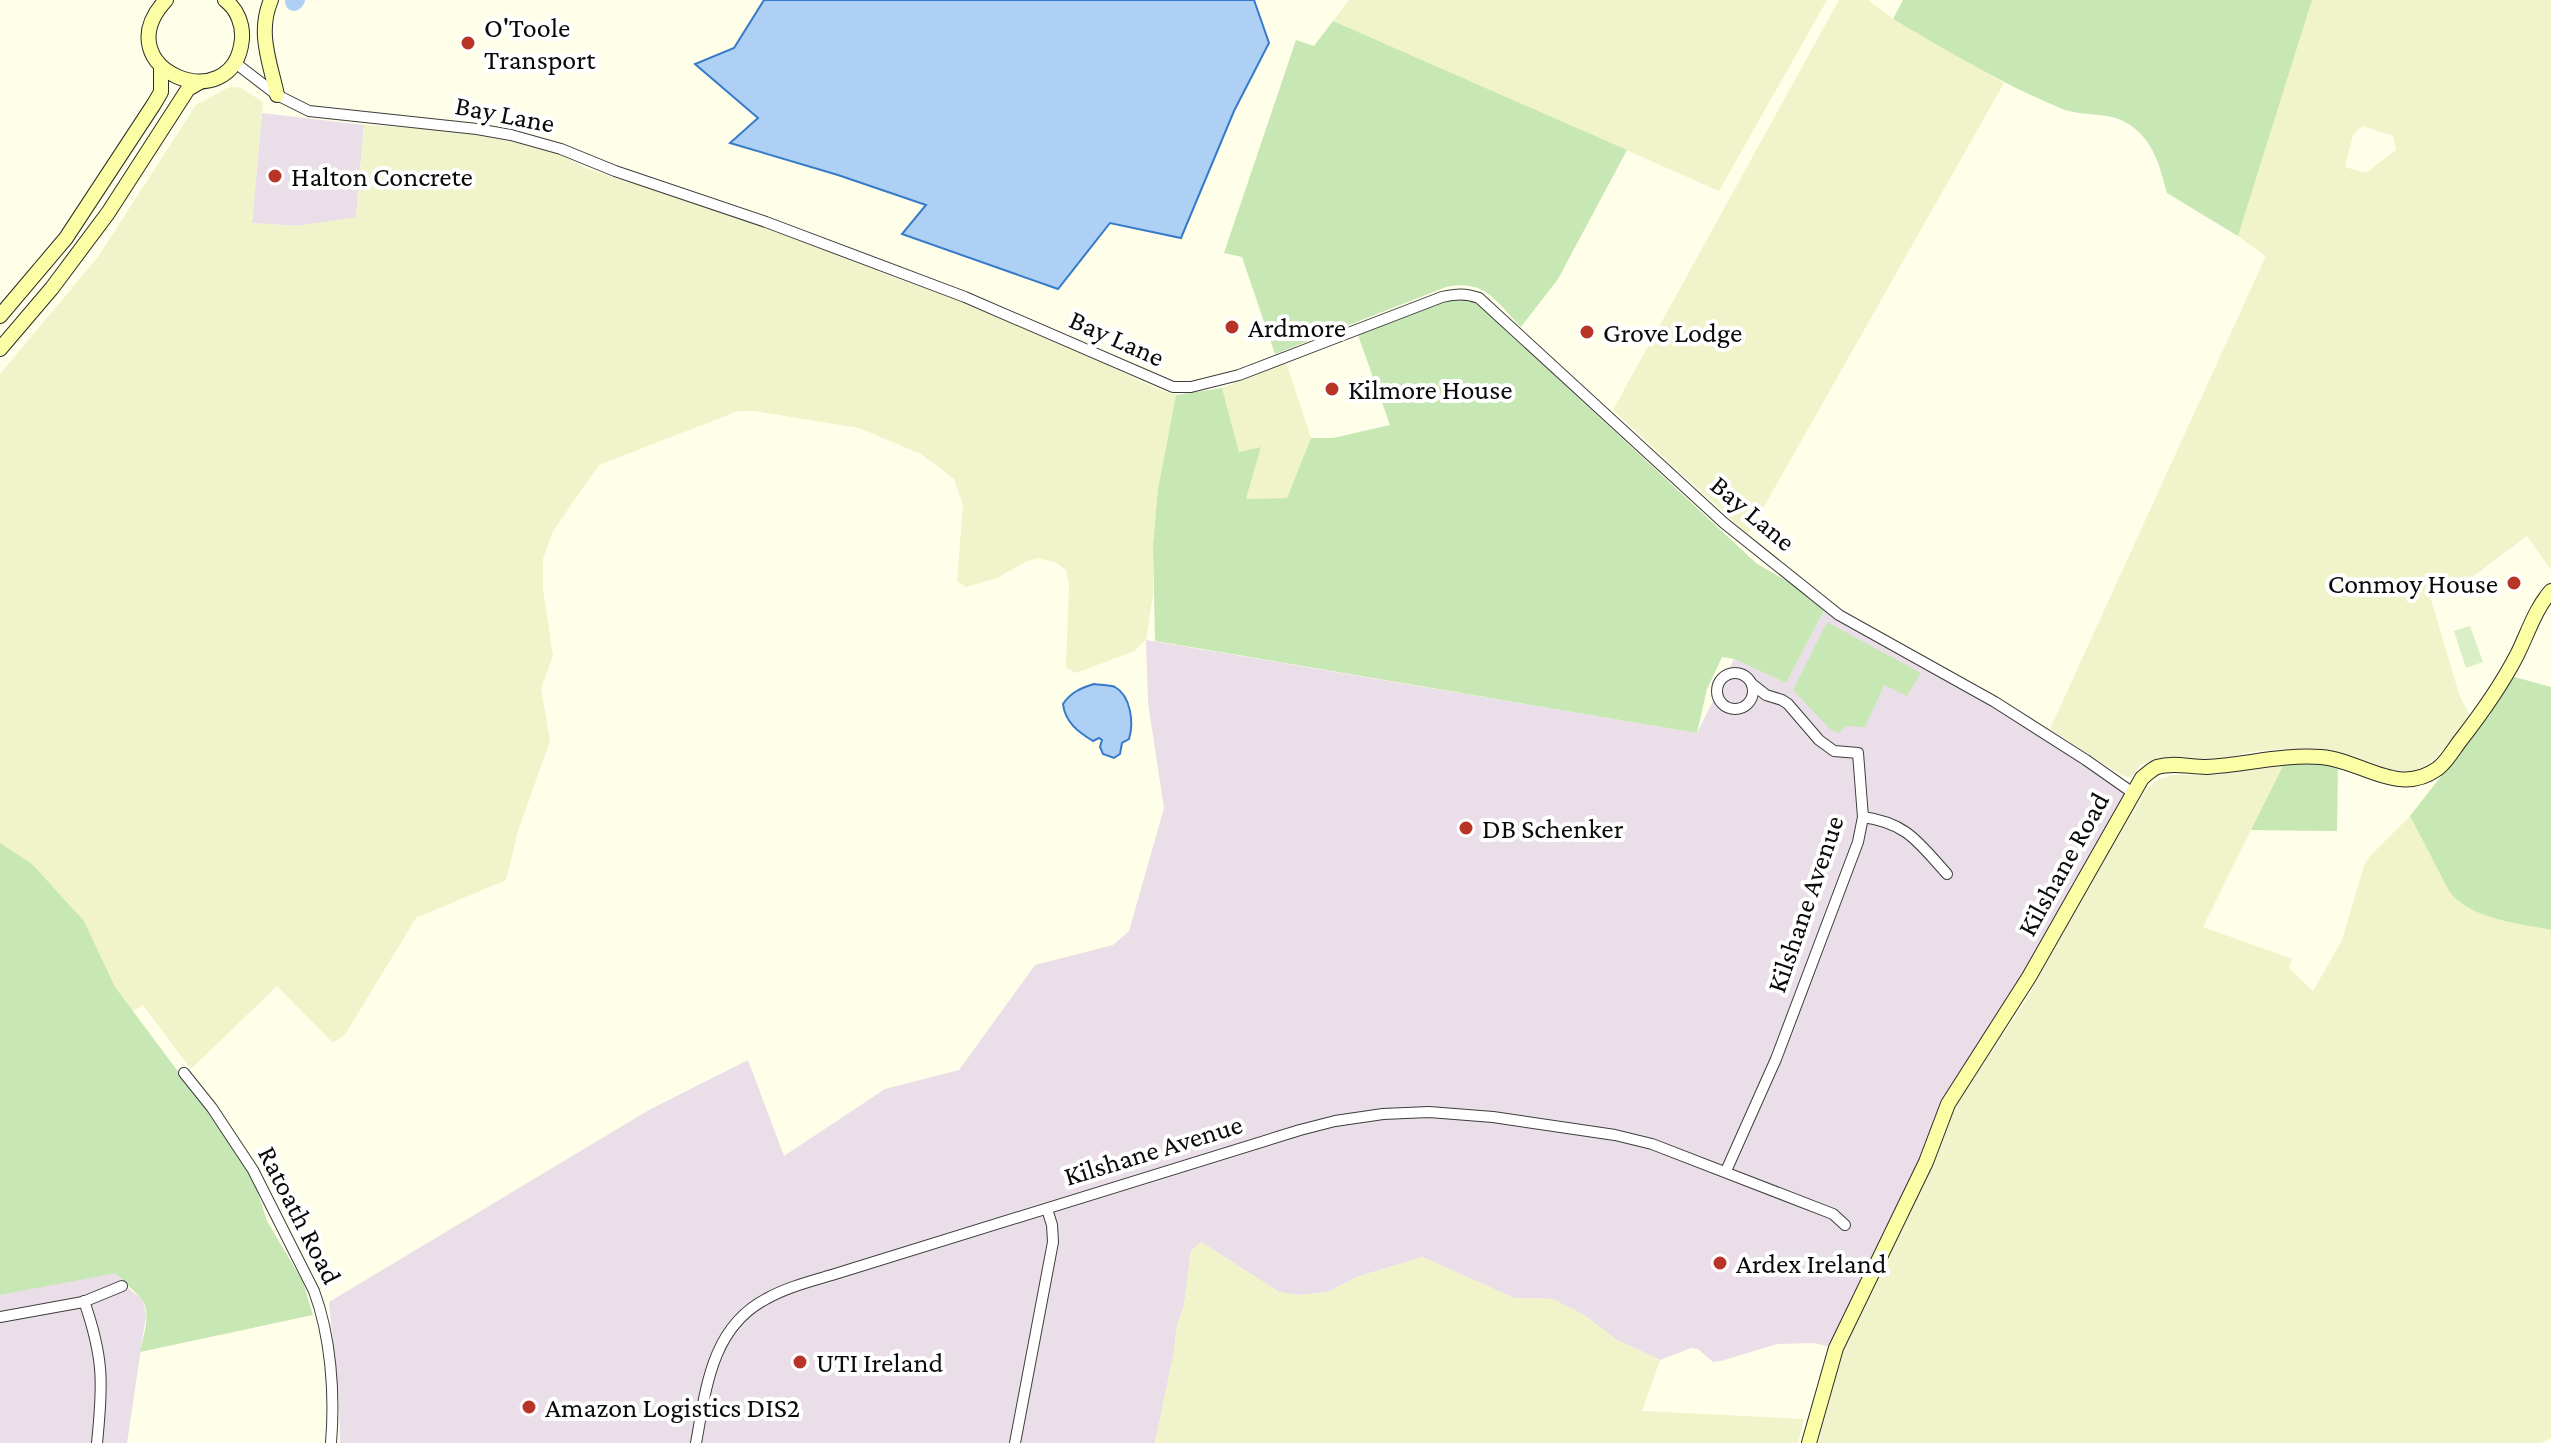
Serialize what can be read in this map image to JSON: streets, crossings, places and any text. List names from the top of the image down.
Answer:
{
  "streets": {
    "street": [
      "Bay Lane",
      "Kilshane Road",
      "Kilshane Avenue",
      "Ratoath Road"
    ]
  },
  "crossings": [
    ["Bay Lane", "Kilshane Road"]
  ],
  "places": [
    "O'Toole Transport",
    "Halton Concrete",
    "Ardmore",
    "Grove Lodge",
    "Kilmore House",
    "Conmoy House",
    "DB Schenker",
    "Ardex Ireland",
    "UTI Ireland",
    "Amazon Logistics DIS2"
  ]
}
